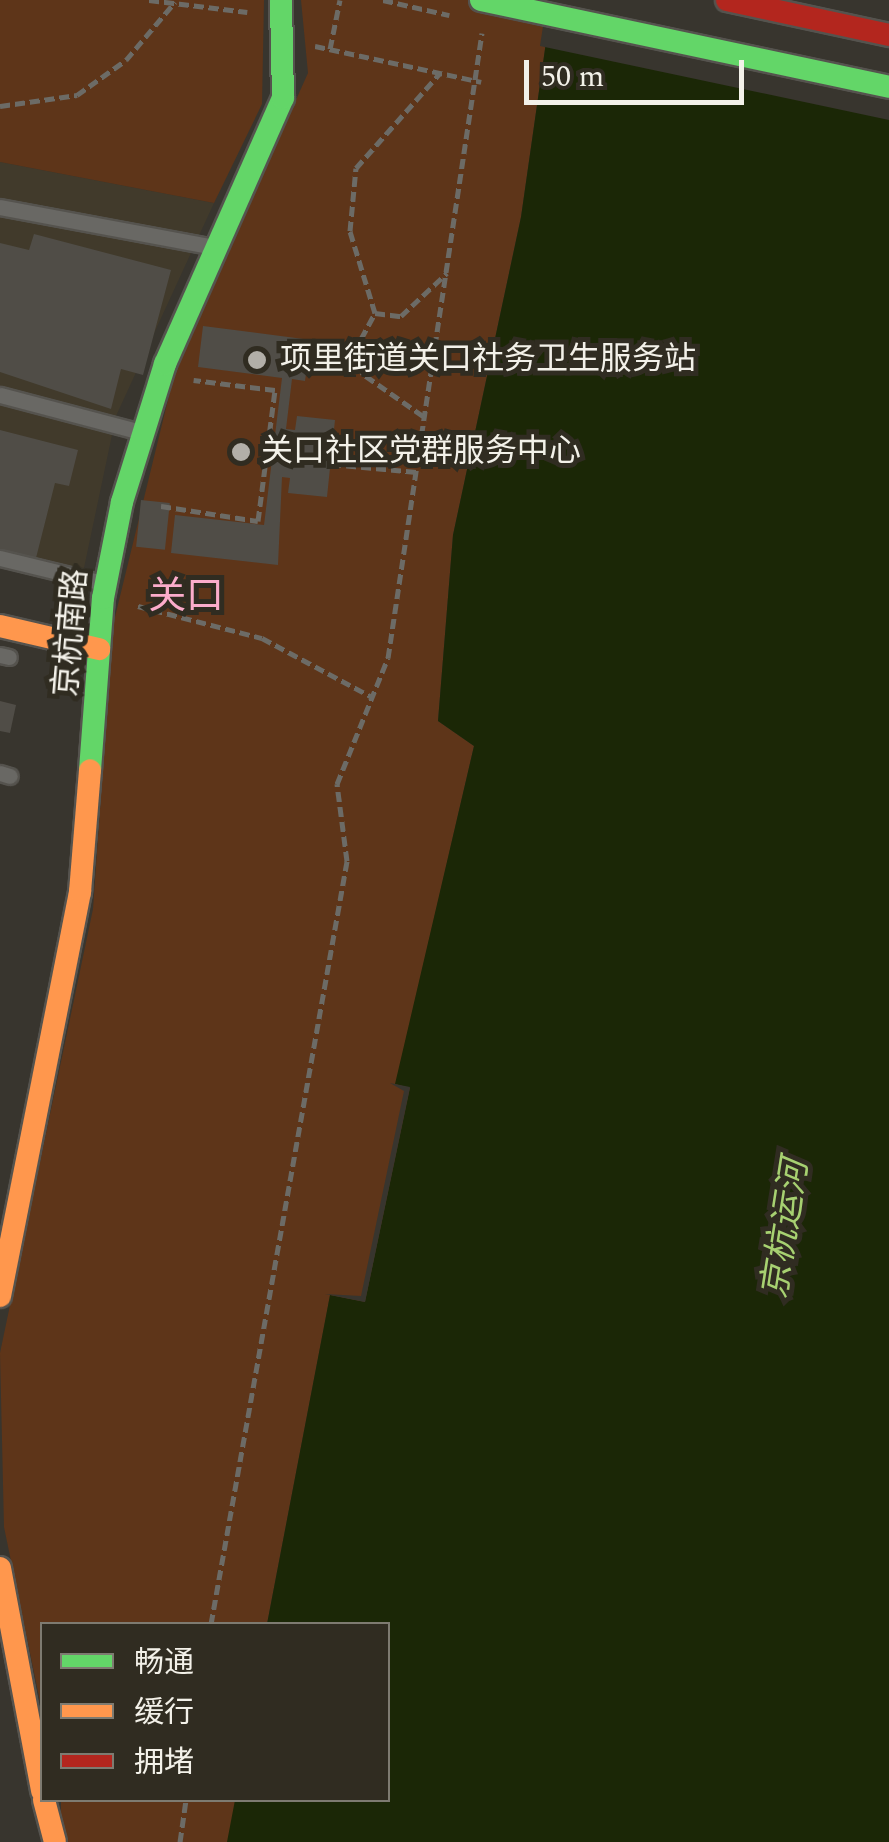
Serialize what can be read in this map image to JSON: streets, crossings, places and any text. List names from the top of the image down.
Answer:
{
  "streets": {
    "street": ["京杭南路"]
  },
  "districts": ["关口"],
  "water": ["京杭运河"],
  "places": ["项里街道关口社务卫生服务站", "关口社区党群服务中心"],
  "legend": ["畅通", "缓行", "拥堵"],
  "scale_bar": "50 m"
}
